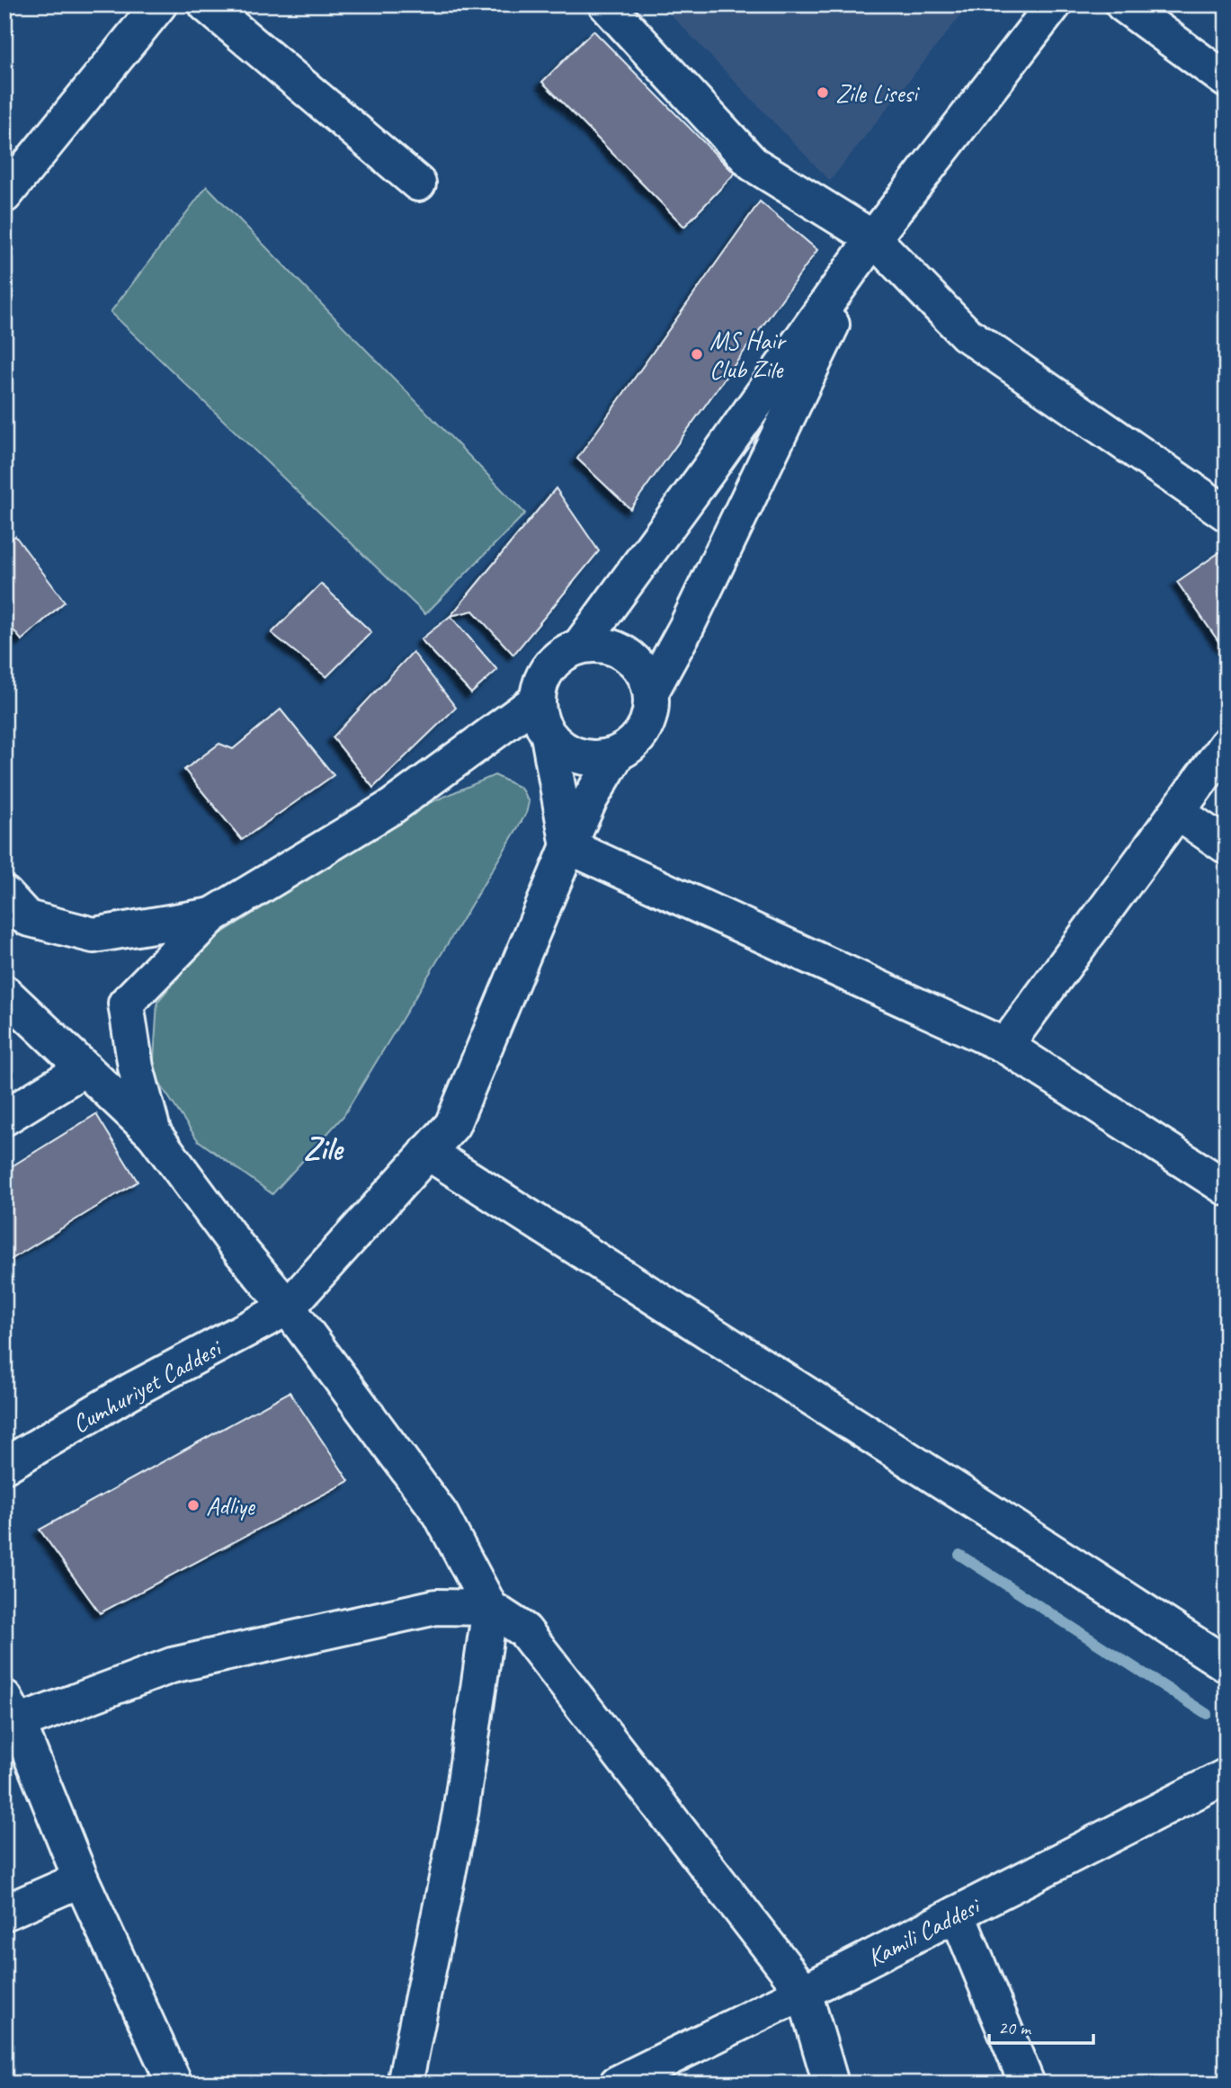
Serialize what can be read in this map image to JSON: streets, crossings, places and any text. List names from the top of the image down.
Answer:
{
  "streets": {
    "street": ["Cumhuriyet Caddesi", "Kamili Caddesi"]
  },
  "districts": ["Zile"],
  "places": ["Zile Lisesi", "MS Hair Club Zile", "Adliye"],
  "scale_bar": "20 m"
}
